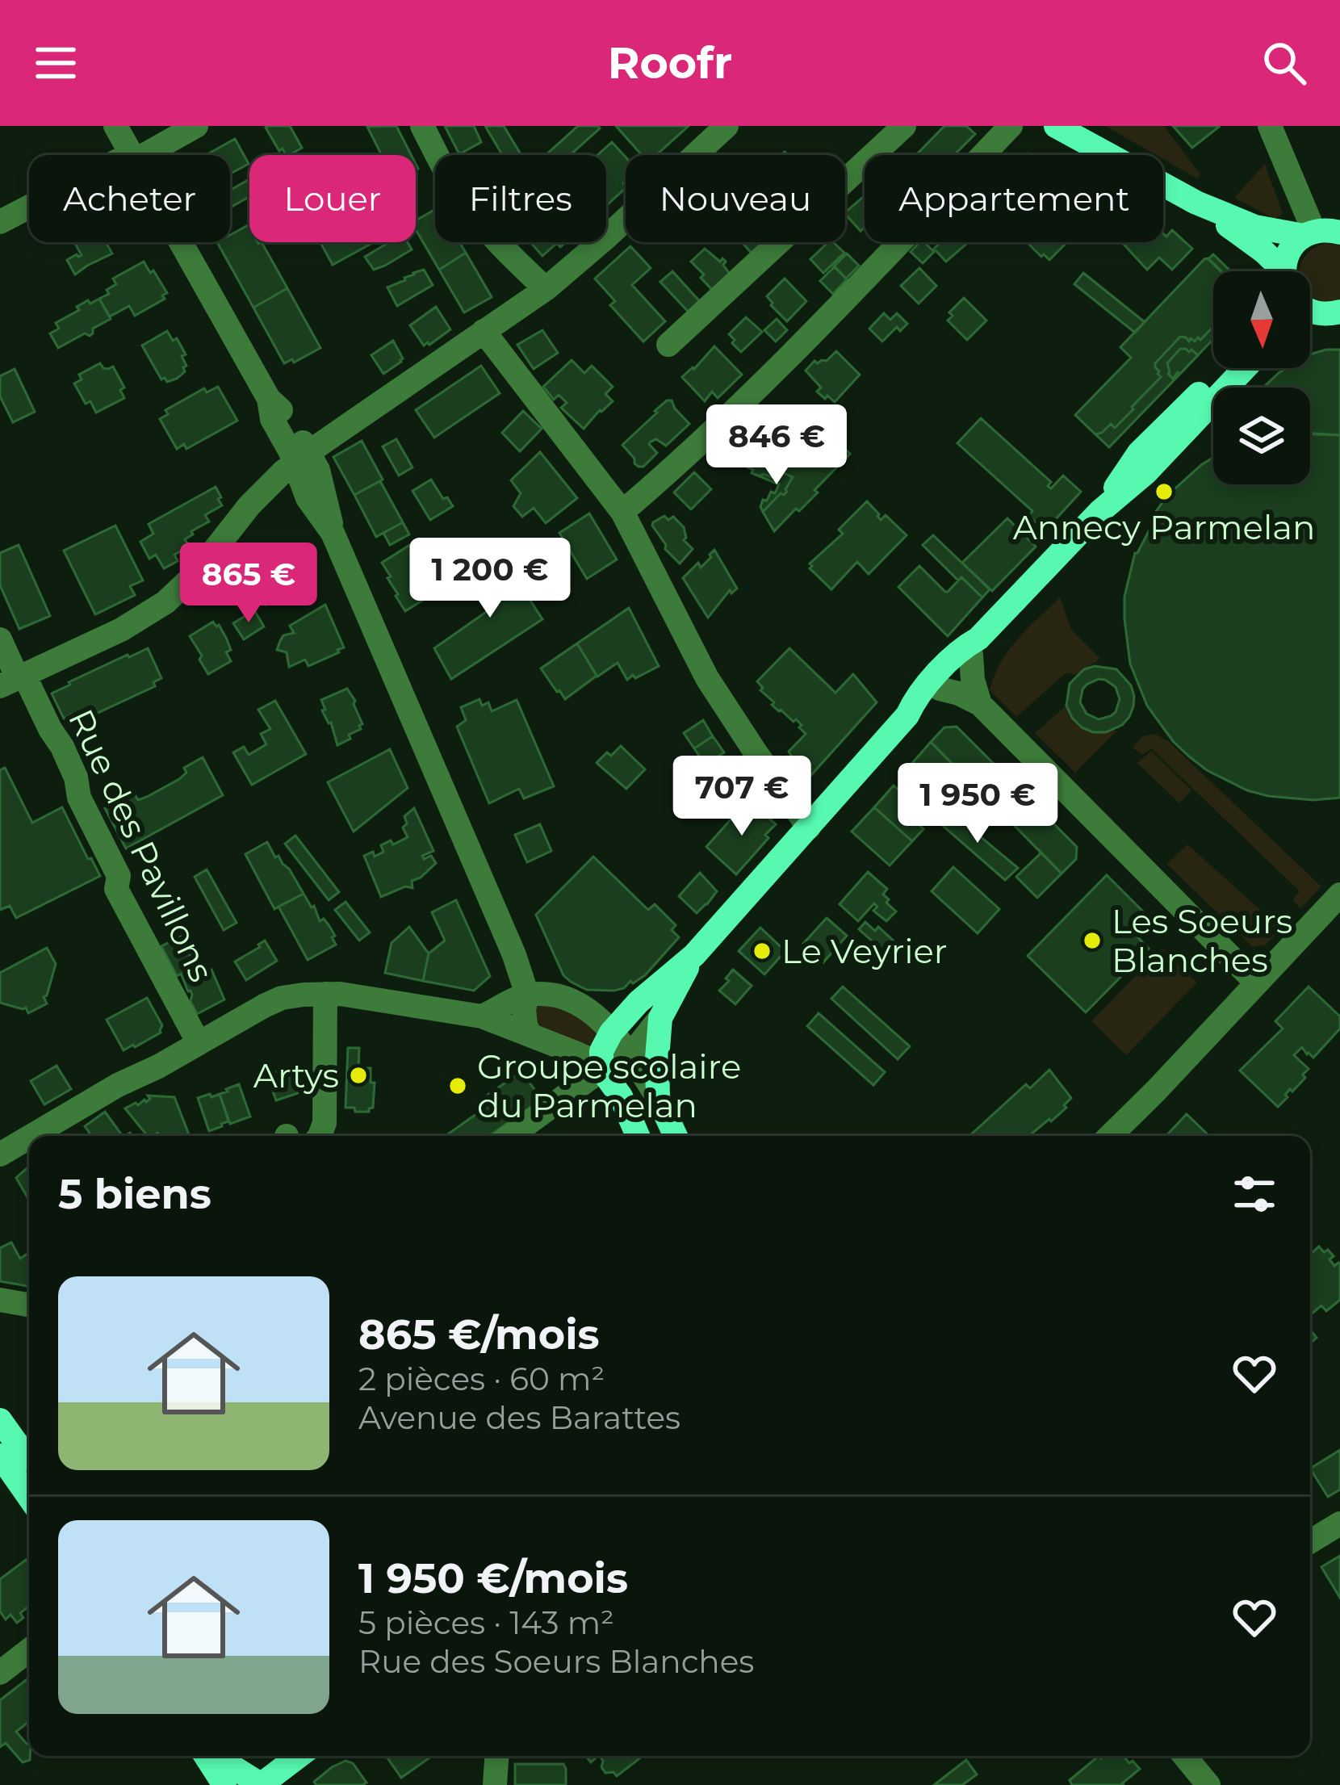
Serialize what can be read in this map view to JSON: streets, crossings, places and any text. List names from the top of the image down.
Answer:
{
  "streets": {
    "street": ["Rue des Pavillons"]
  },
  "places": [
    "Annecy Parmelan",
    "Les Soeurs Blanches",
    "Le Veyrier",
    "Artys",
    "Groupe scolaire du Parmelan"
  ],
  "north": "bottom",
  "page": {
    "header": "Roofr",
    "chip": [
      "Acheter",
      "Louer",
      "Filtres",
      "Nouveau",
      "Appartement"
    ],
    "price": [
      "846 €",
      "1 200 €",
      "865 €",
      "707 €",
      "1 950 €"
    ],
    "heading": "5 biens",
    "list": [
      {
        "name": "865 €/mois",
        "note": "2 pièces · 60 m² · Avenue des Barattes"
      },
      {
        "name": "1 950 €/mois",
        "note": "5 pièces · 143 m² · Rue des Soeurs Blanches"
      }
    ]
  }
}
